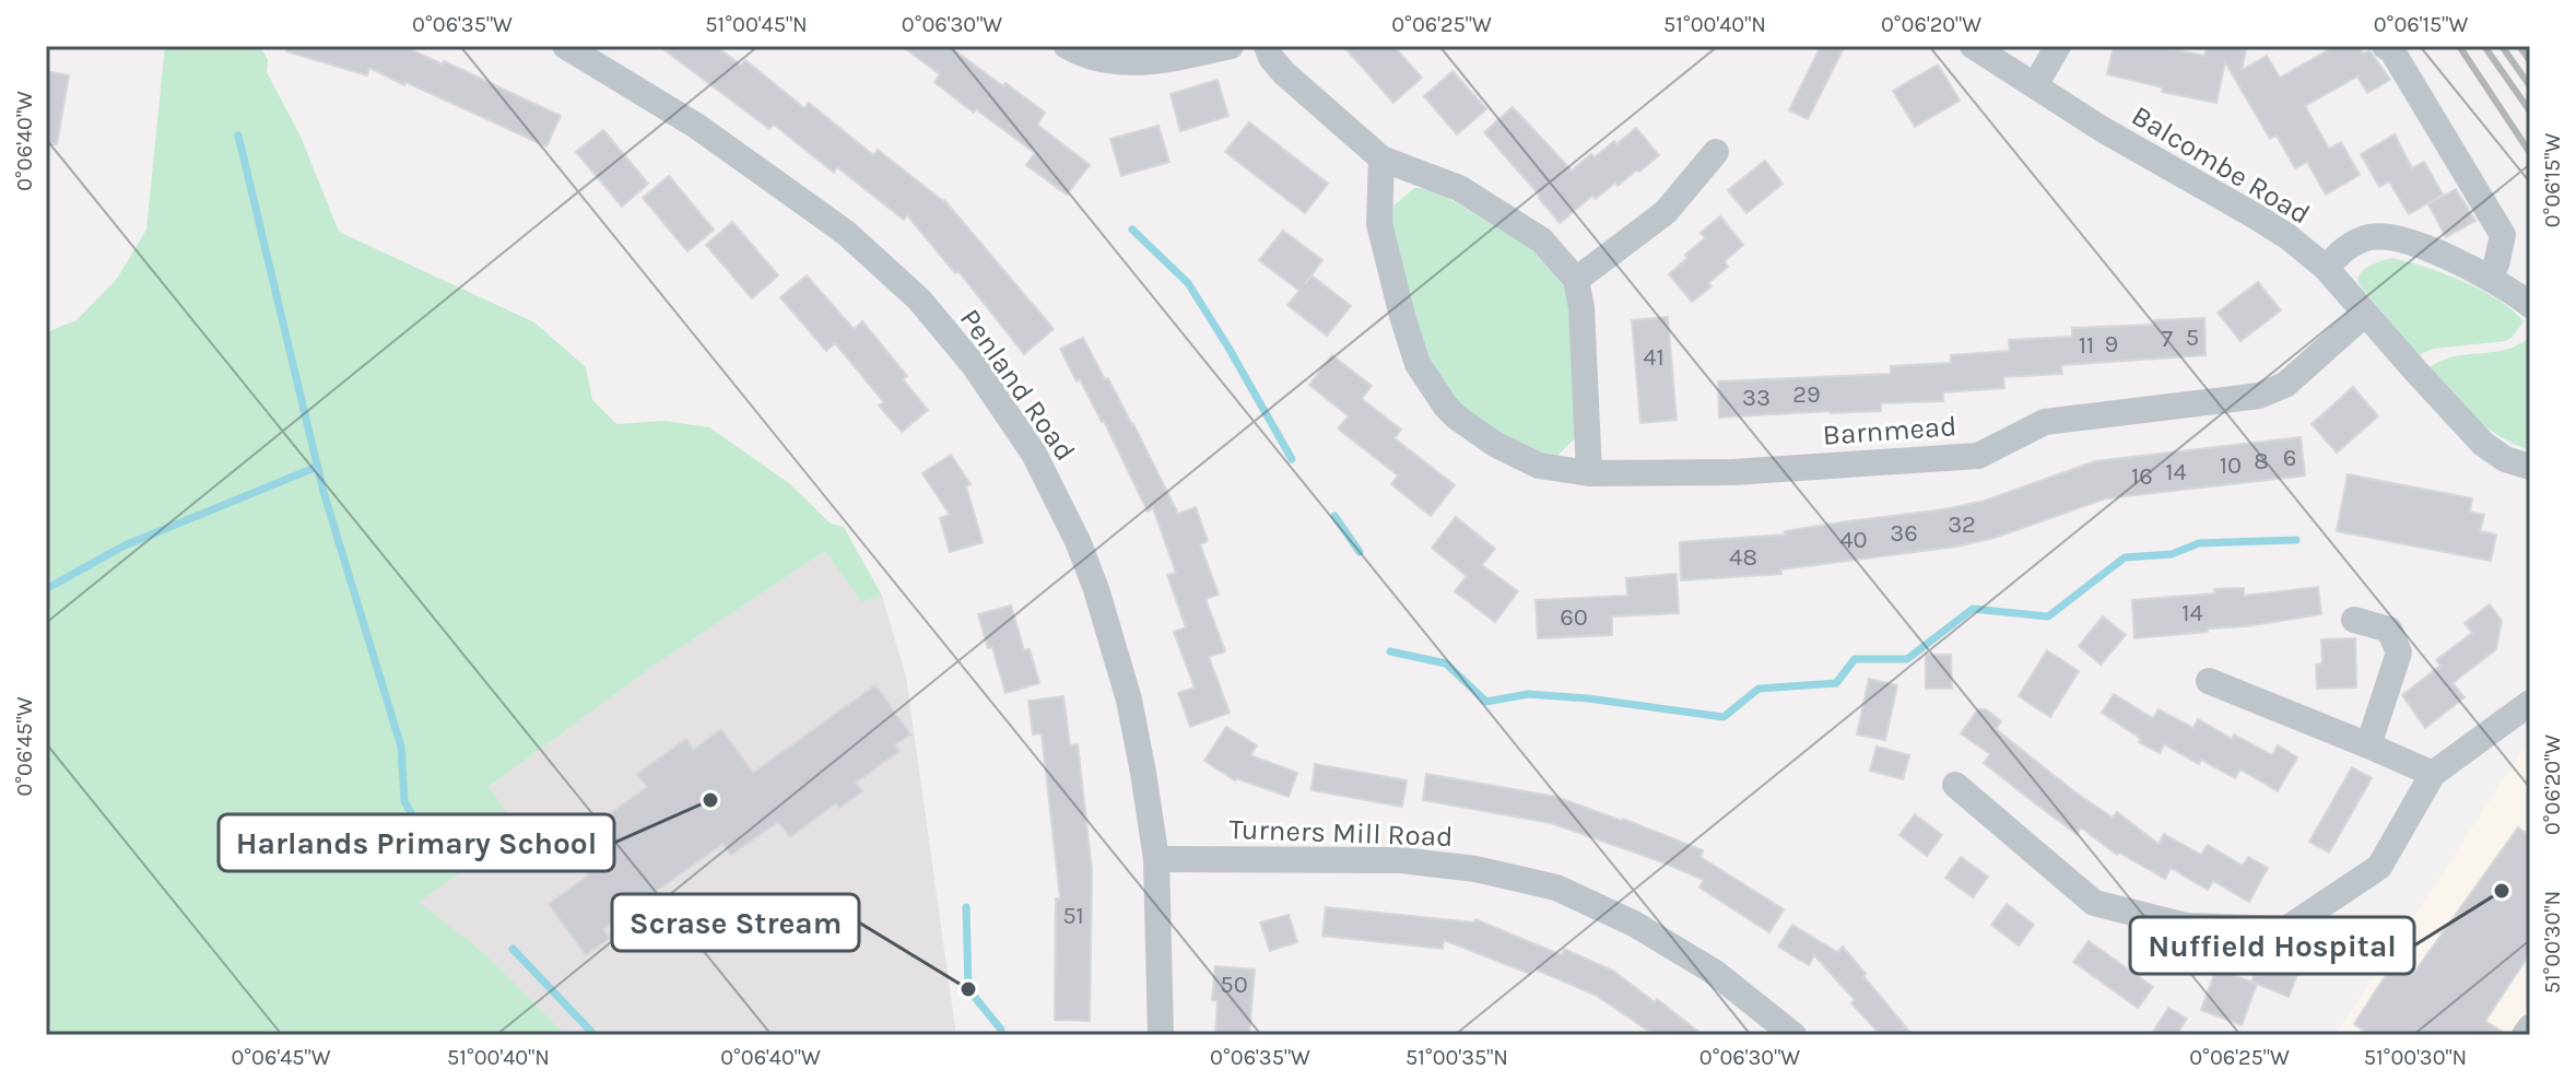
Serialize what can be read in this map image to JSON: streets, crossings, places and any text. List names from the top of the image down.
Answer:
{
  "streets": {
    "street": [
      "Balcombe Road",
      "Penland Road",
      "Barnmead",
      "Turners Mill Road"
    ]
  },
  "crossings": [
    ["Balcombe Road", "Barnmead"],
    ["Penland Road", "Turners Mill Road"]
  ],
  "places": ["Harlands Primary School", "Nuffield Hospital", "Scrase Stream"],
  "house_numbers": [
    "5",
    "7",
    "9",
    "11",
    "41",
    "29",
    "33",
    "6",
    "8",
    "10",
    "14",
    "16",
    "32",
    "36",
    "40",
    "48",
    "14",
    "60",
    "51",
    "50"
  ],
  "coordinates": [
    "0°06'35\"W",
    "51°00'45\"N",
    "0°06'30\"W",
    "0°06'25\"W",
    "51°00'40\"N",
    "0°06'20\"W",
    "0°06'15\"W",
    "0°06'40\"W",
    "0°06'45\"W",
    "51°00'30\"N",
    "51°00'35\"N"
  ]
}
